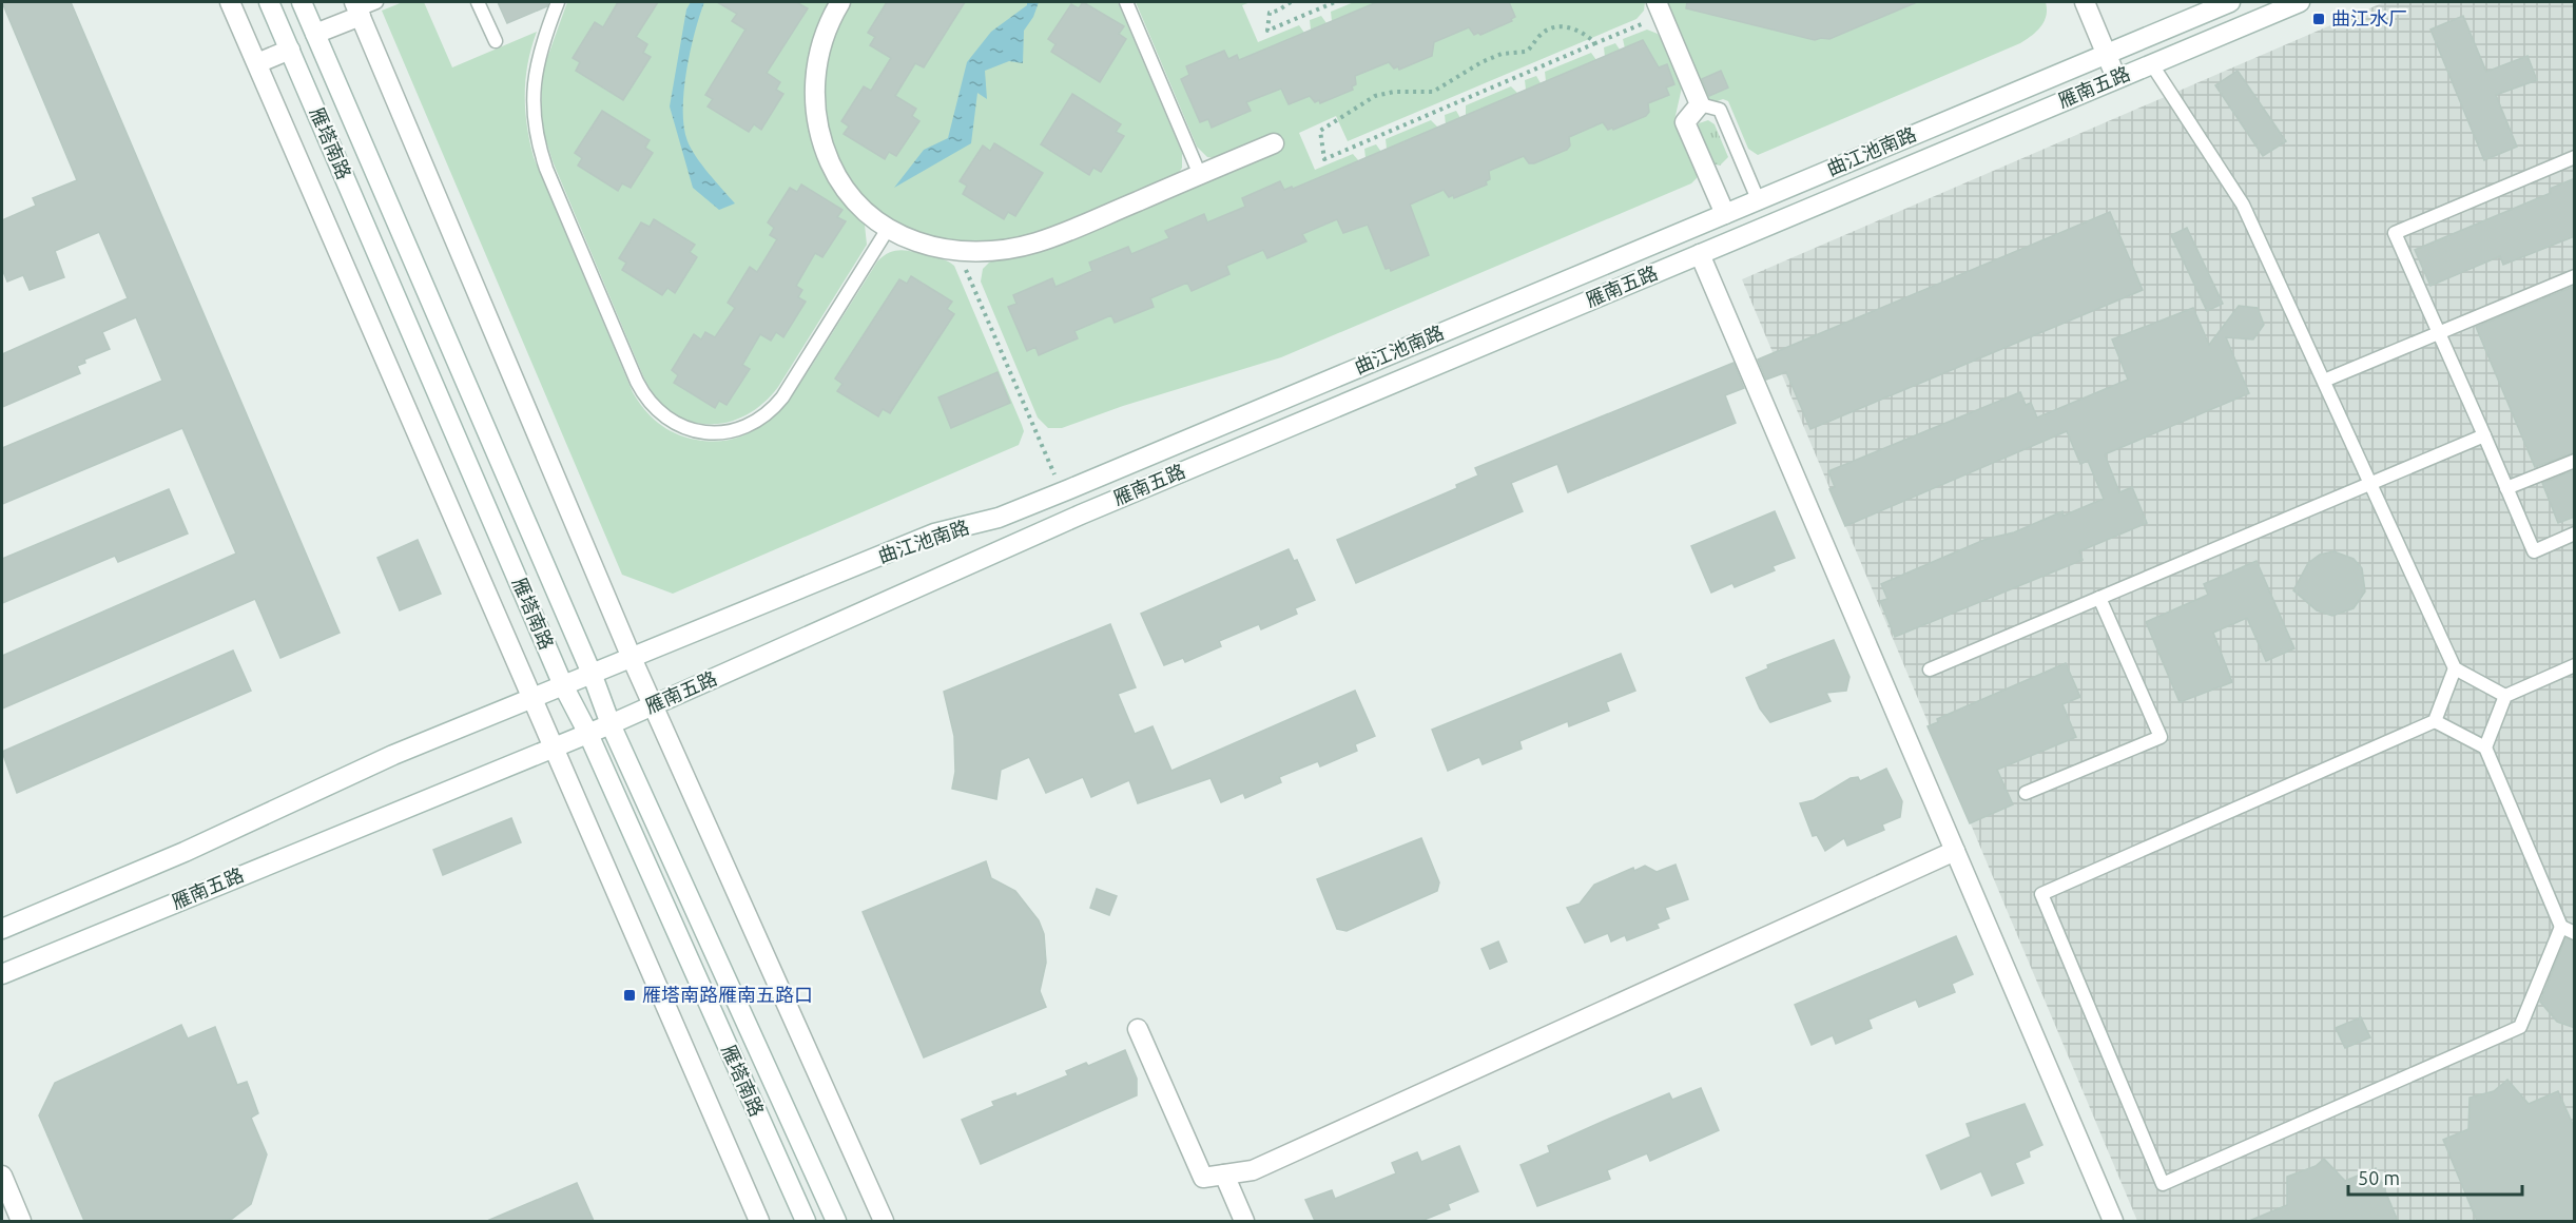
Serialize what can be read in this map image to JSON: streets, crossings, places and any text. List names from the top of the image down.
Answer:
{
  "streets": {
    "main road": ["雁南五路", "雁塔南路", "曲江池南路"]
  },
  "crossings": [
    ["雁南五路", "雁塔南路"],
    ["雁塔南路", "曲江池南路"]
  ],
  "places": {
    "transit": ["曲江水厂", "雁塔南路雁南五路口"]
  },
  "scale_bar": "50 m"
}
